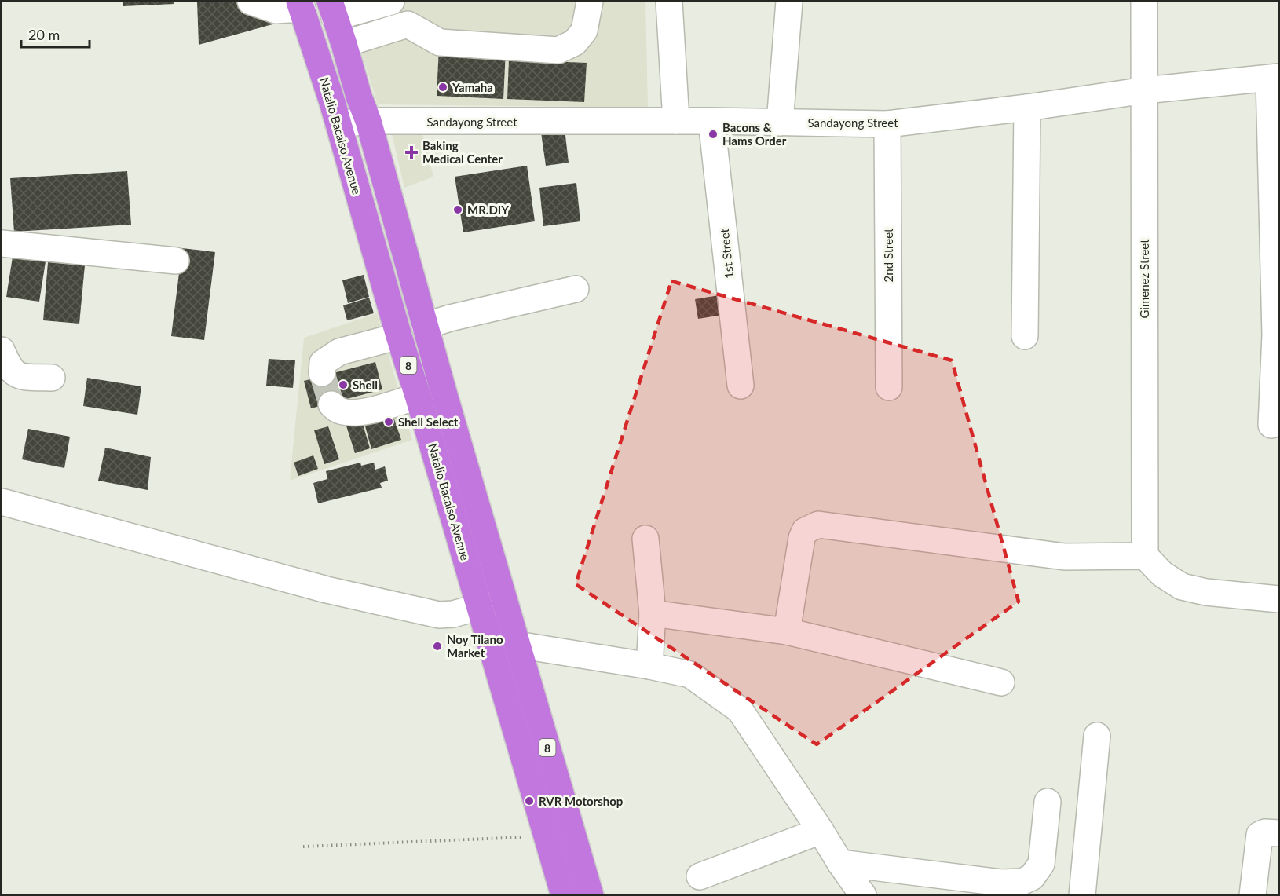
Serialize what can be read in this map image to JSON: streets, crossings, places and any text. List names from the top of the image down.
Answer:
{
  "streets": {
    "highway": ["Natalio Bacalso Avenue", "8"],
    "street": [
      "Sandayong Street",
      "1st Street",
      "2nd Street",
      "Gimenez Street"
    ]
  },
  "crossings": [
    ["Sandayong Street", "Natalio Bacalso Avenue"],
    ["Sandayong Street", "1st Street"],
    ["Sandayong Street", "2nd Street"],
    ["Sandayong Street", "Gimenez Street"]
  ],
  "places": {
    "other": [
      "Yamaha",
      "Bacons & Hams Order",
      "MR.DIY",
      "Shell",
      "Shell Select",
      "Noy Tilano Market",
      "RVR Motorshop"
    ],
    "health": ["Baking Medical Center"]
  },
  "scale_bar": "20 m"
}
